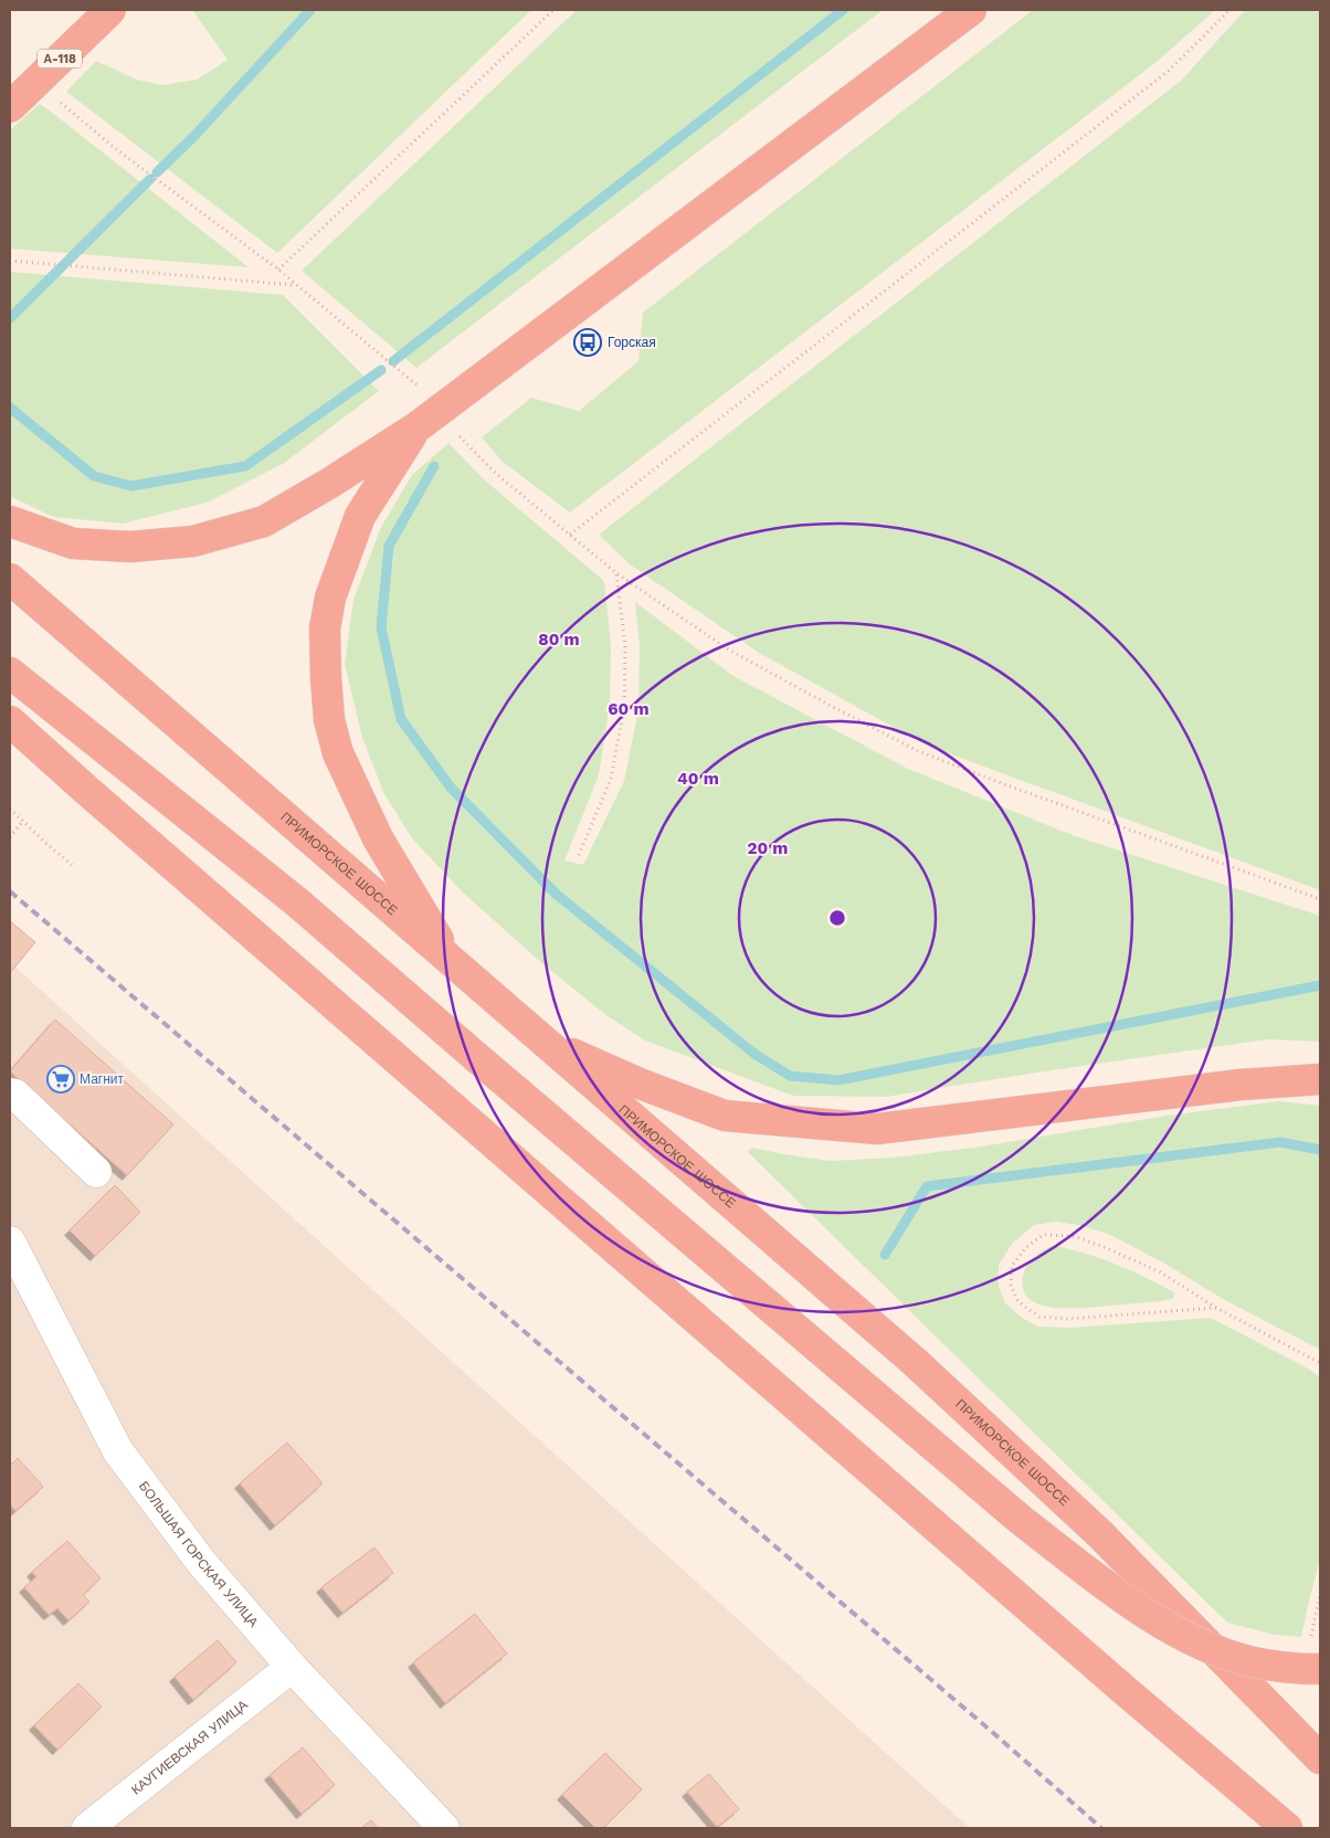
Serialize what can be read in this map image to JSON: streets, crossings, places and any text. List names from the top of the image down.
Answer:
{
  "streets": {
    "highway": ["А-118", "ПРИМОРСКОЕ ШОССЕ"],
    "street": ["БОЛЬШАЯ ГОРСКАЯ УЛИЦА", "КАУГИЕВСКАЯ УЛИЦА"]
  },
  "crossings": [
    ["БОЛЬШАЯ ГОРСКАЯ УЛИЦА", "КАУГИЕВСКАЯ УЛИЦА"]
  ],
  "places": {
    "bus stop": ["Горская"],
    "supermarket": ["Магнит"]
  },
  "rings": [
    "80 m",
    "60 m",
    "40 m",
    "20 m"
  ]
}
